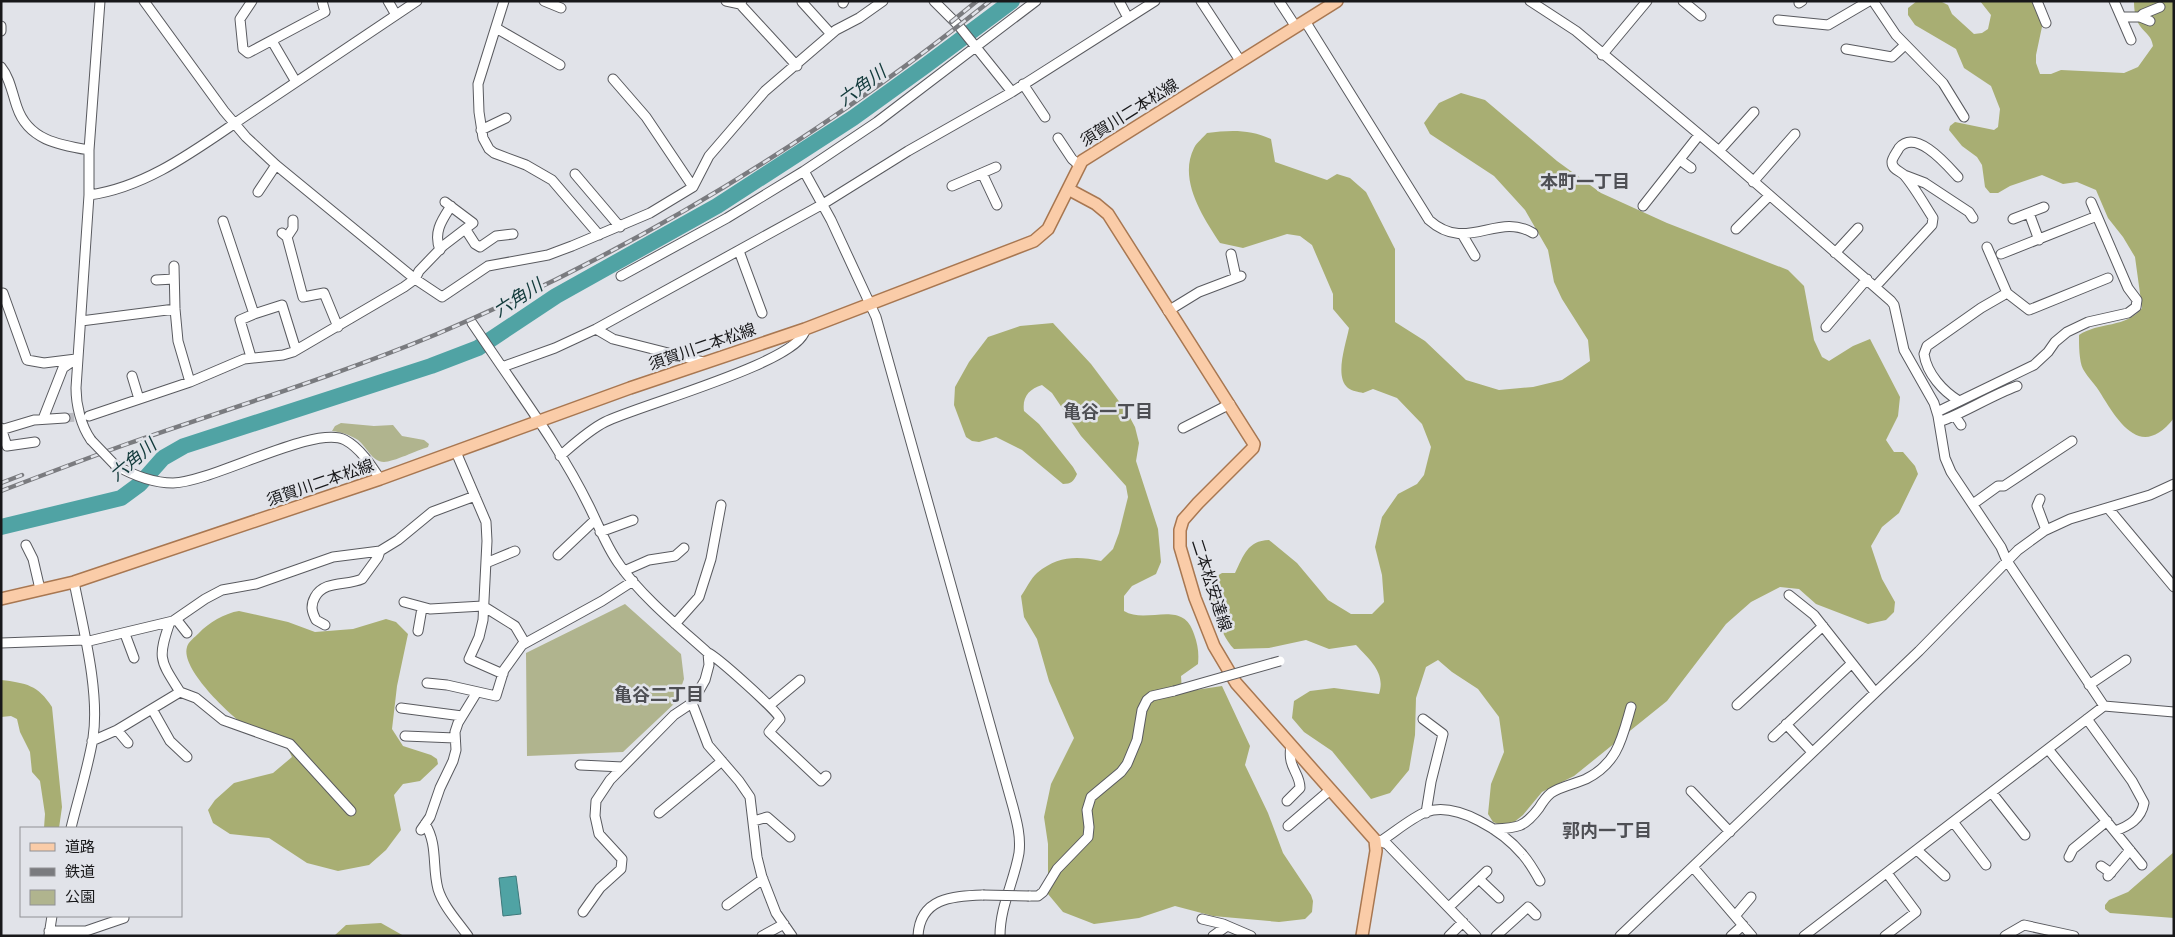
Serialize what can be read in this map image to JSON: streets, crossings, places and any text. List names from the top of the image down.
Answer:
{
  "streets": {
    "main road": ["須賀川二本松線", "二本松安達線"]
  },
  "crossings": [
    ["須賀川二本松線", "二本松安達線"]
  ],
  "districts": [
    "本町一丁目",
    "亀谷一丁目",
    "亀谷二丁目",
    "郭内一丁目"
  ],
  "water": ["六角川"],
  "legend": ["道路", "鉄道", "公園"]
}
